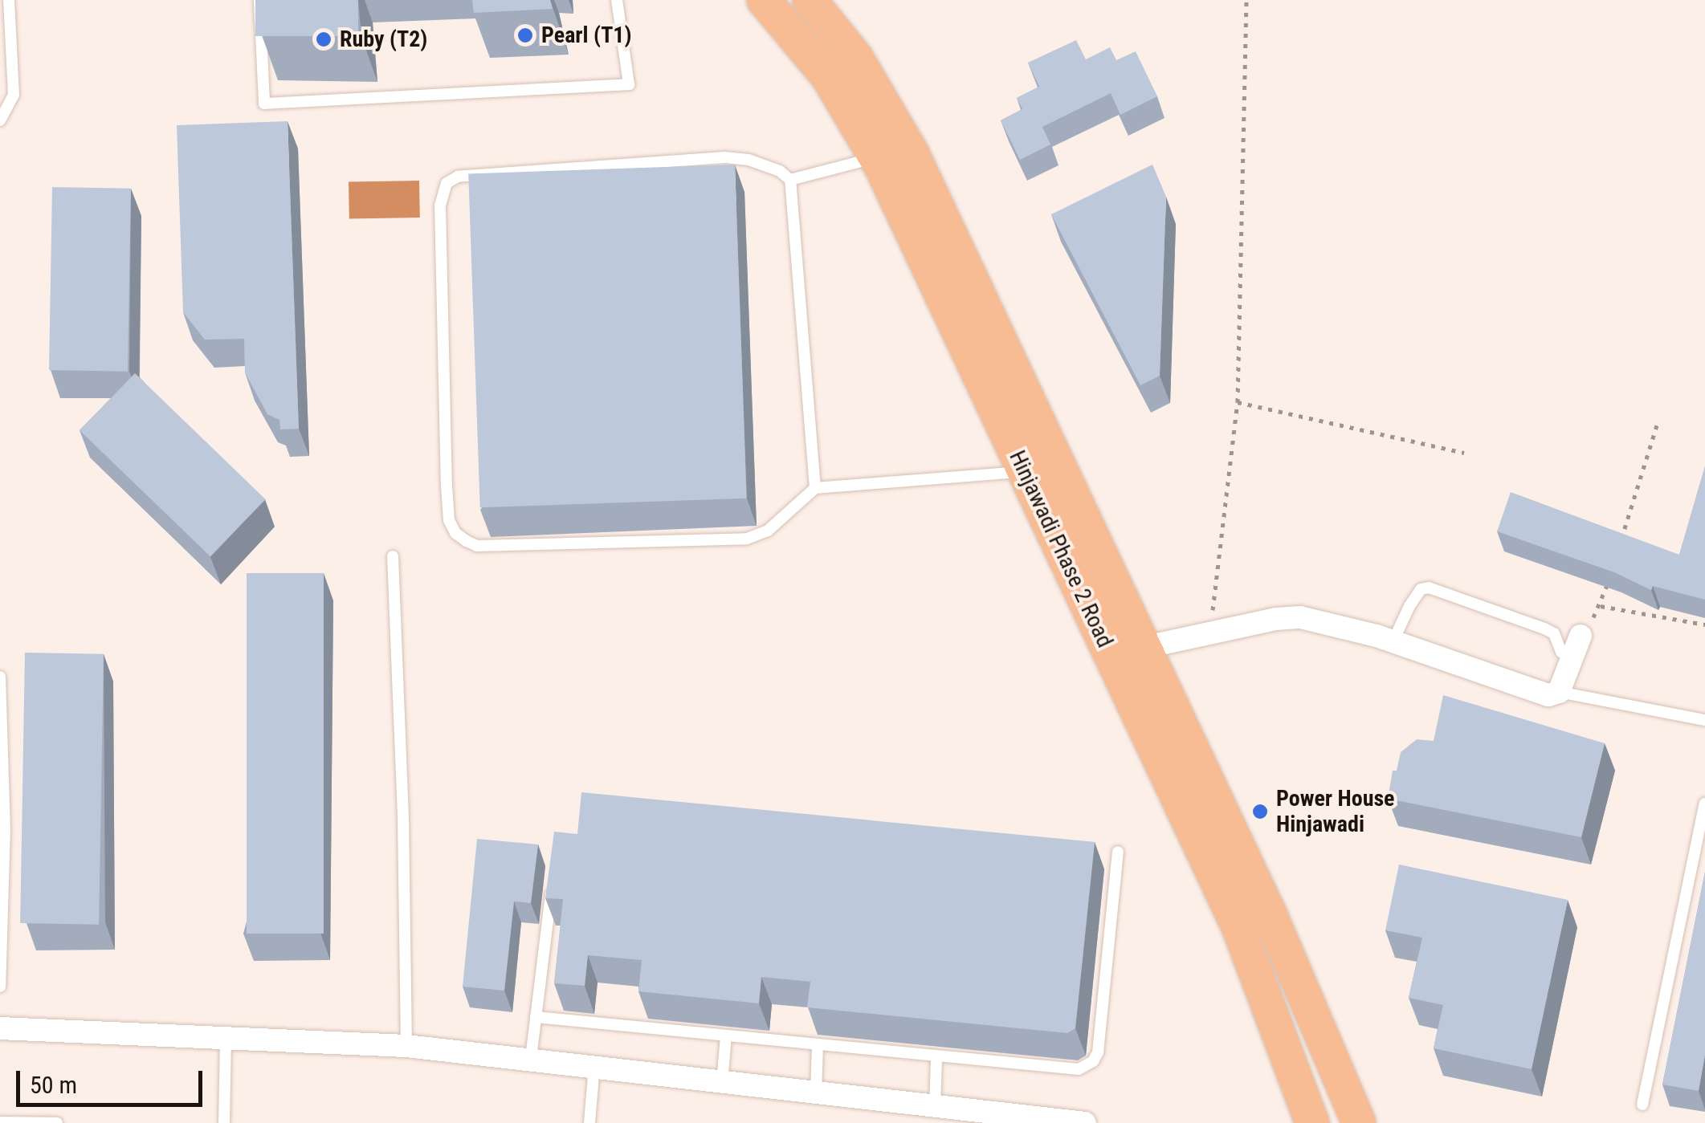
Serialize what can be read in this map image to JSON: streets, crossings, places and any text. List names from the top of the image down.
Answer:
{
  "streets": {
    "main road": ["Hinjawadi Phase 2 Road"]
  },
  "places": ["Pearl (T1)", "Ruby (T2)", "Power House Hinjawadi"],
  "scale_bar": "50 m"
}
